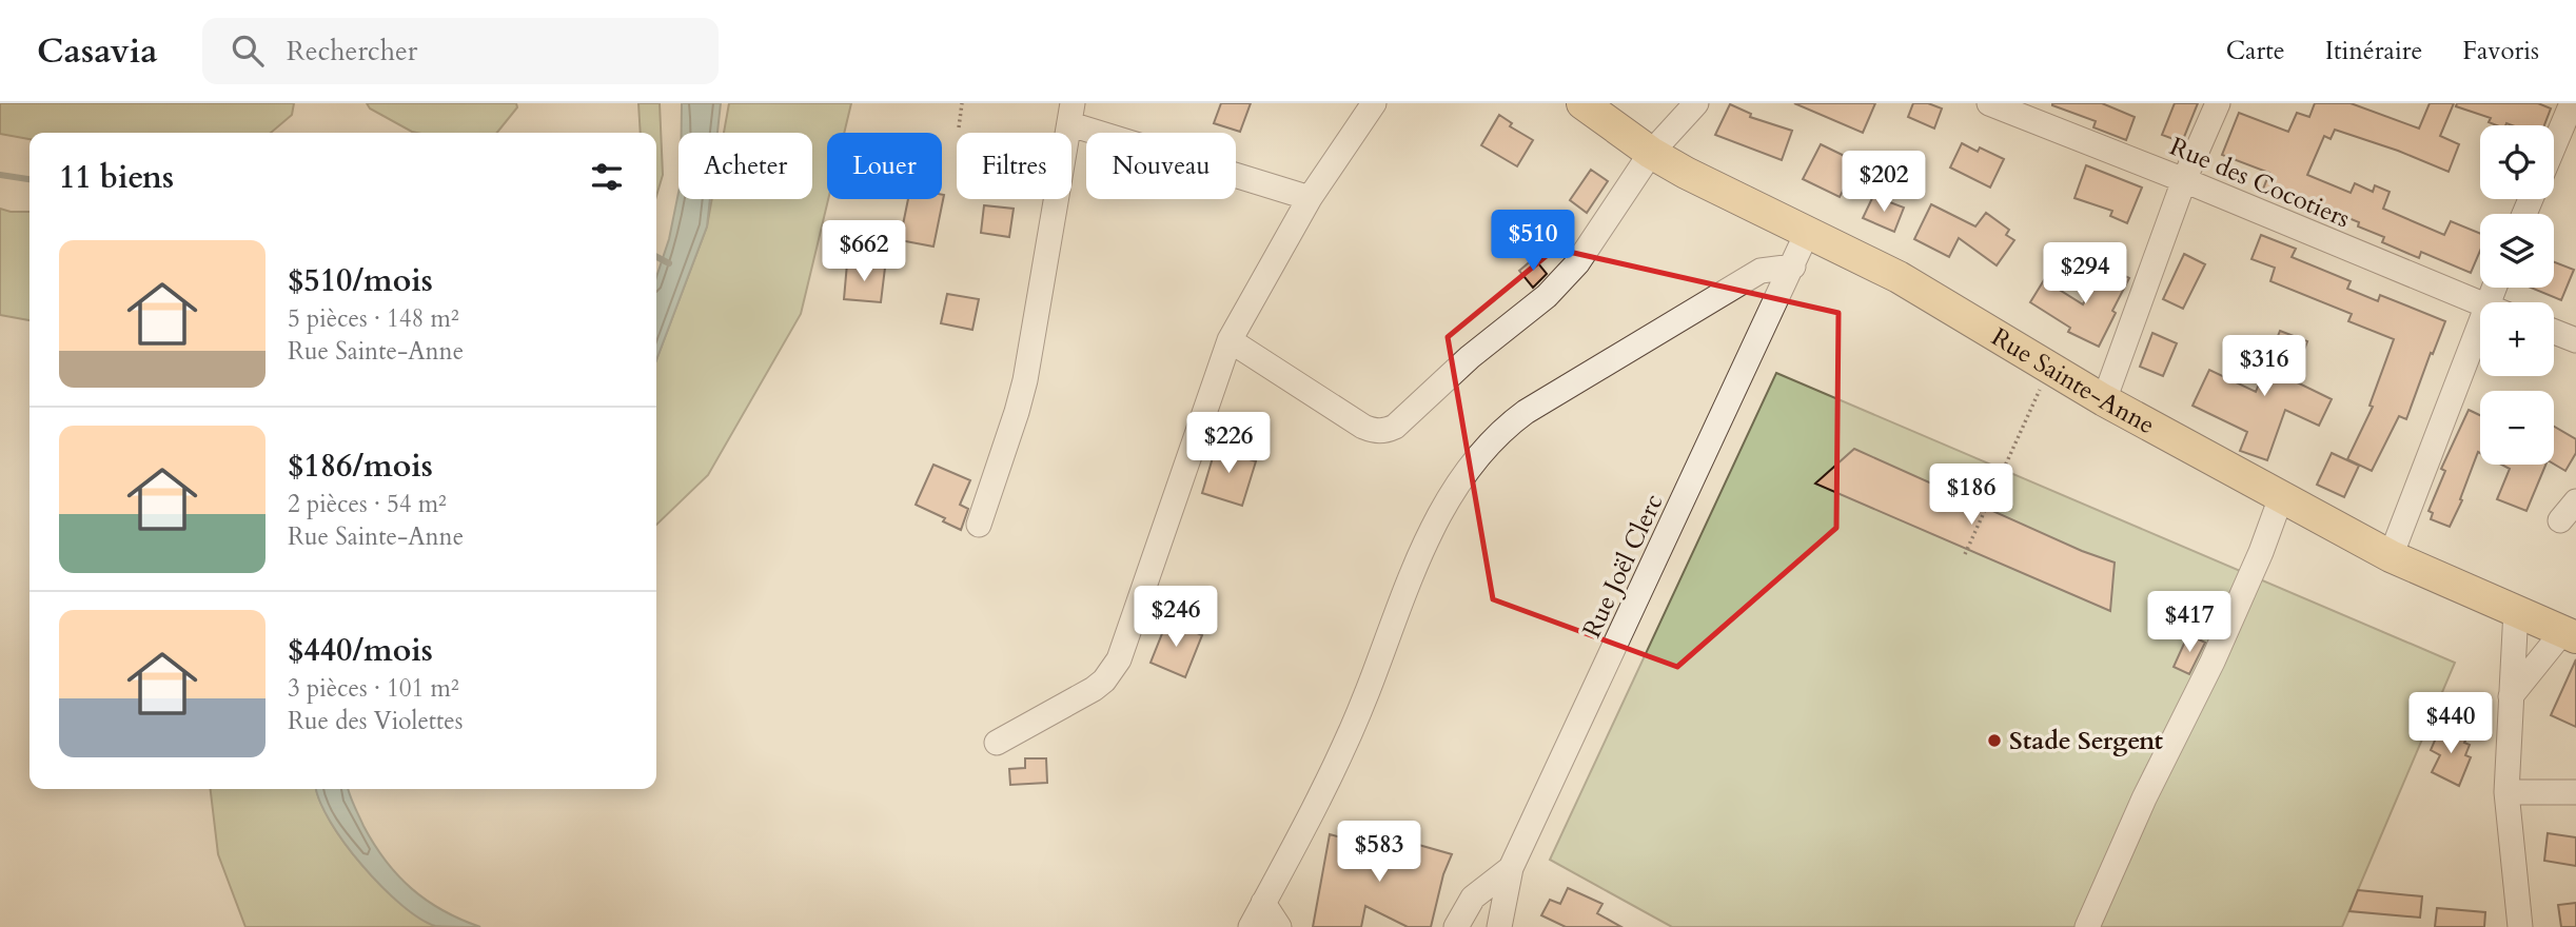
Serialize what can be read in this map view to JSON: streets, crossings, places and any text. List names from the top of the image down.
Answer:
{
  "streets": {
    "main road": ["Rue Sainte-Anne"],
    "street": ["Rue des Cocotiers", "Rue Joël Clerc"]
  },
  "crossings": [
    ["Rue Sainte-Anne", "Rue Joël Clerc"]
  ],
  "places": ["Stade Sergent"],
  "page": {
    "header": "Casavia",
    "search": "Rechercher",
    "nav": ["Carte", "Itinéraire", "Favoris"],
    "map_buttons": ["+", "−"],
    "chip": [
      "Acheter",
      "Louer",
      "Filtres",
      "Nouveau"
    ],
    "heading": "11 biens",
    "price": [
      "$202",
      "$510",
      "$662",
      "$294",
      "$316",
      "$226",
      "$186",
      "$246",
      "$417",
      "$440",
      "$583"
    ],
    "list": [
      {
        "name": "$510/mois",
        "note": "5 pièces · 148 m² · Rue Sainte-Anne"
      },
      {
        "name": "$186/mois",
        "note": "2 pièces · 54 m² · Rue Sainte-Anne"
      },
      {
        "name": "$440/mois",
        "note": "3 pièces · 101 m² · Rue des Violettes"
      }
    ]
  }
}
